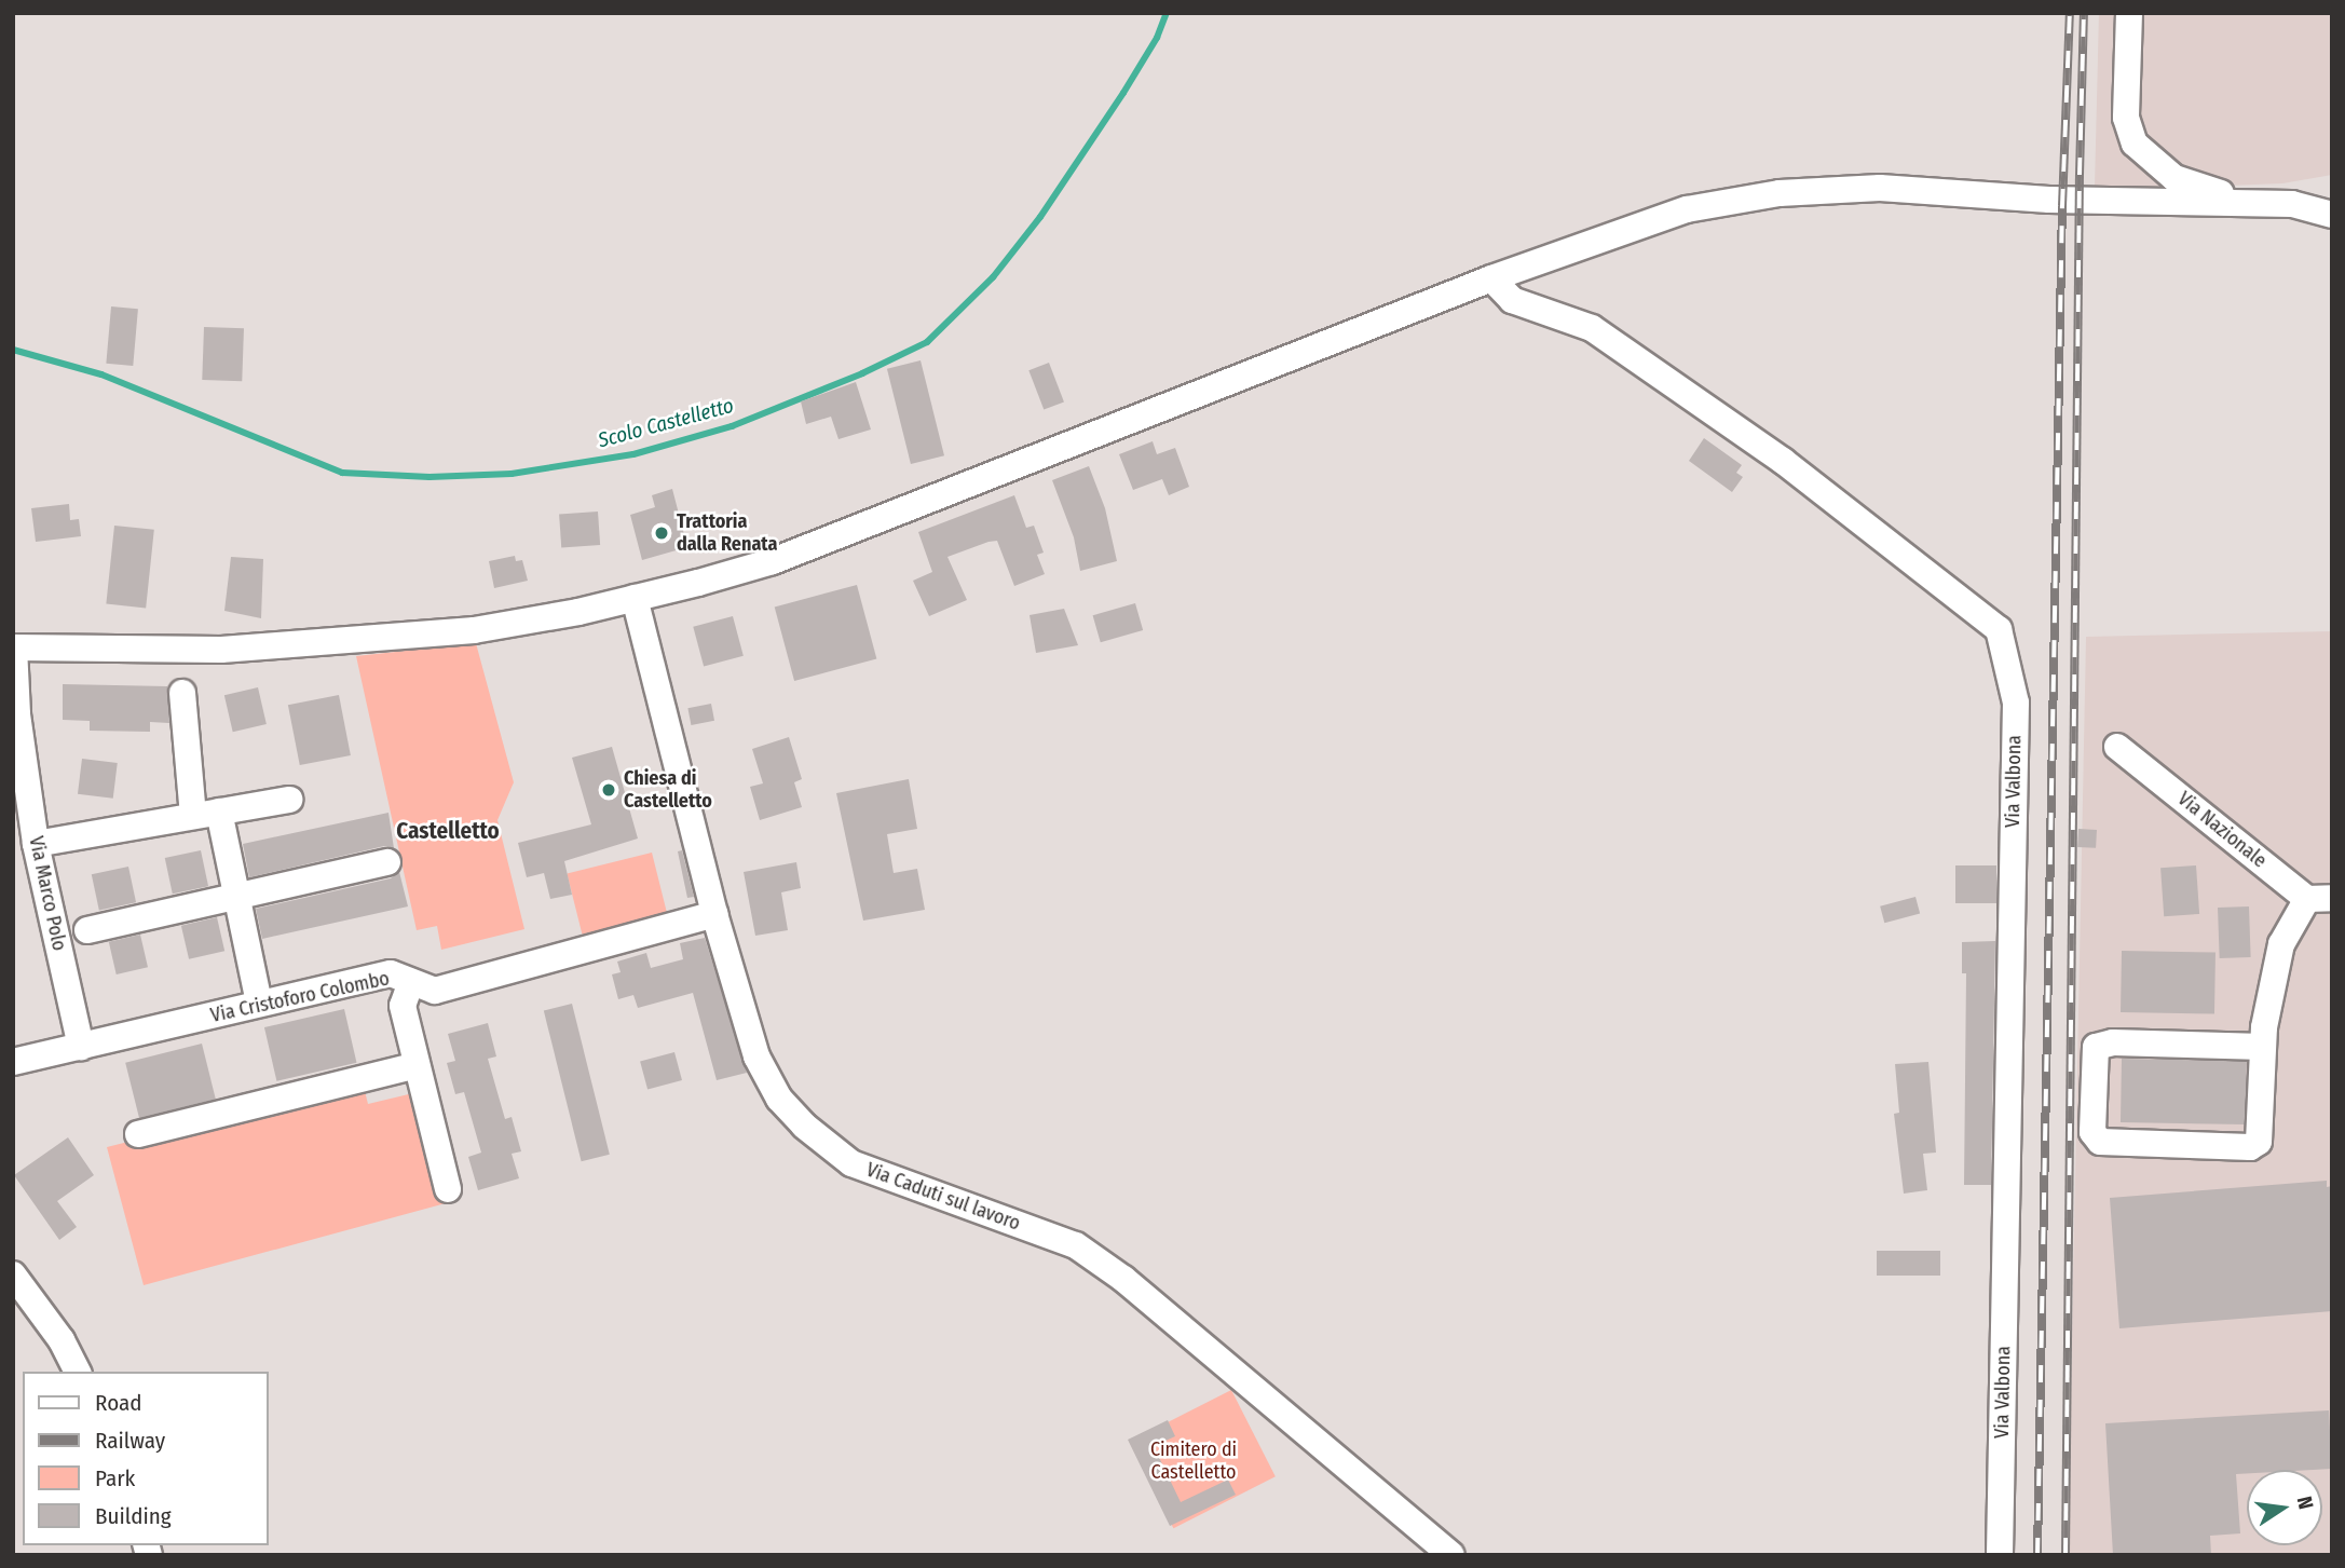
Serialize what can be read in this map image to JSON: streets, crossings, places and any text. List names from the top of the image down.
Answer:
{
  "streets": {
    "street": [
      "Via Valbona",
      "Via Nazionale",
      "Via Marco Polo",
      "Via Cristoforo Colombo",
      "Via Caduti sul lavoro"
    ]
  },
  "crossings": [
    ["Via Marco Polo", "Via Cristoforo Colombo"],
    ["Via Cristoforo Colombo", "Via Caduti sul lavoro"]
  ],
  "districts": ["Castelletto"],
  "water": ["Scolo Castelletto"],
  "parks": ["Cimitero di Castelletto"],
  "places": ["Trattoria dalla Renata", "Chiesa di Castelletto"],
  "legend": [
    "Road",
    "Railway",
    "Park",
    "Building"
  ],
  "north": "right"
}
